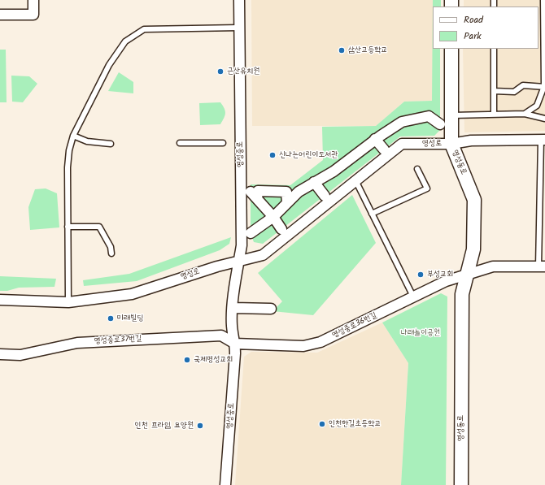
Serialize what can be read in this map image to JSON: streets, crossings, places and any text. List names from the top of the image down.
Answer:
{
  "streets": {
    "street": [
      "영성로",
      "영성중로",
      "영성동로",
      "영성중로36번길",
      "영성중로37번길"
    ]
  },
  "crossings": [
    ["영성로", "영성중로"],
    ["영성로", "영성동로"],
    ["영성중로", "영성중로36번길"],
    ["영성중로", "영성중로37번길"],
    ["영성동로", "영성중로36번길"],
    ["영성중로36번길", "영성중로37번길"]
  ],
  "parks": ["나래놀이공원"],
  "places": [
    "삼산고등학교",
    "근산유치원",
    "신나는어린이도서관",
    "부성교회",
    "미래빌딩",
    "국제명성교회",
    "인천한길초등학교",
    "인천 프라임 요양원"
  ],
  "legend": ["Road", "Park"]
}
